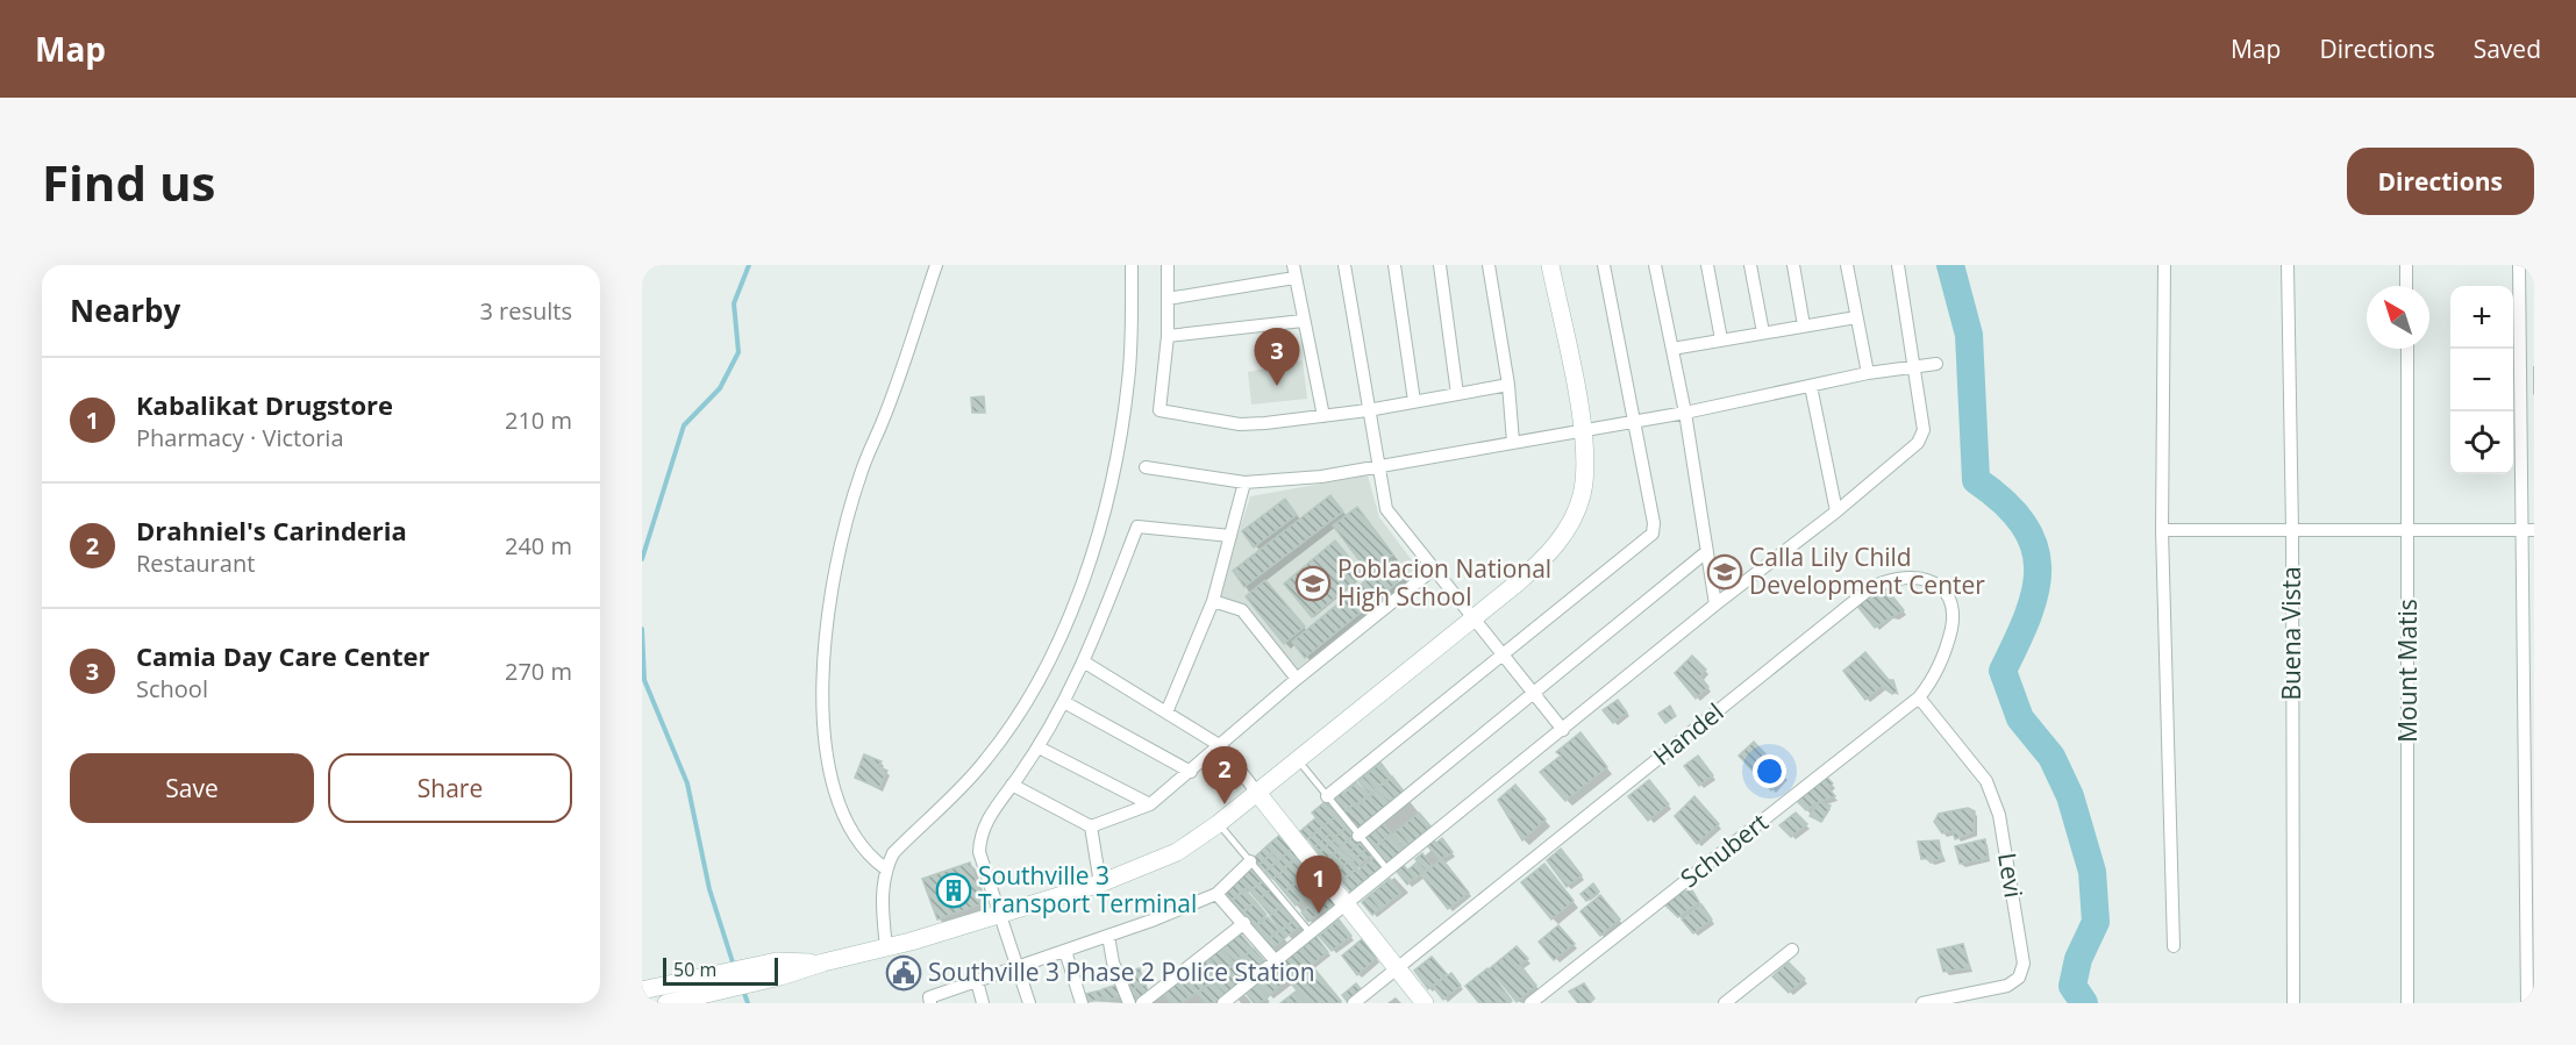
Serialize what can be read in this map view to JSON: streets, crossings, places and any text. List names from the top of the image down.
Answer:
{
  "streets": {
    "street": [
      "Buena Vista",
      "Mount Matis",
      "Handel",
      "Schubert",
      "Levi"
    ]
  },
  "crossings": [
    ["Handel", "Schubert"],
    ["Handel", "Levi"],
    ["Schubert", "Levi"]
  ],
  "places": {
    "school or university": ["Calla Lily Child Development Center", "Poblacion National High School"],
    "building": ["Southville 3 Transport Terminal"],
    "public building": ["Southville 3 Phase 2 Police Station"]
  },
  "scale_bar": "50 m",
  "north": "top left",
  "page": {
    "header": "Map",
    "nav": ["Map", "Directions", "Saved"],
    "buttons": [
      "Directions",
      ["Save", "Share"]
    ],
    "title": "Find us",
    "heading": ["Nearby", "3 results"],
    "map_buttons": ["+", "−"],
    "pins": ["3", "2", "1"],
    "list": [
      {
        "mark": "1",
        "name": "Kabalikat Drugstore",
        "note": "Pharmacy · Victoria",
        "value": "210 m"
      },
      {
        "mark": "2",
        "name": "Drahniel's Carinderia",
        "note": "Restaurant",
        "value": "240 m"
      },
      {
        "mark": "3",
        "name": "Camia Day Care Center",
        "note": "School",
        "value": "270 m"
      }
    ],
    "scale": "50 m"
  }
}
